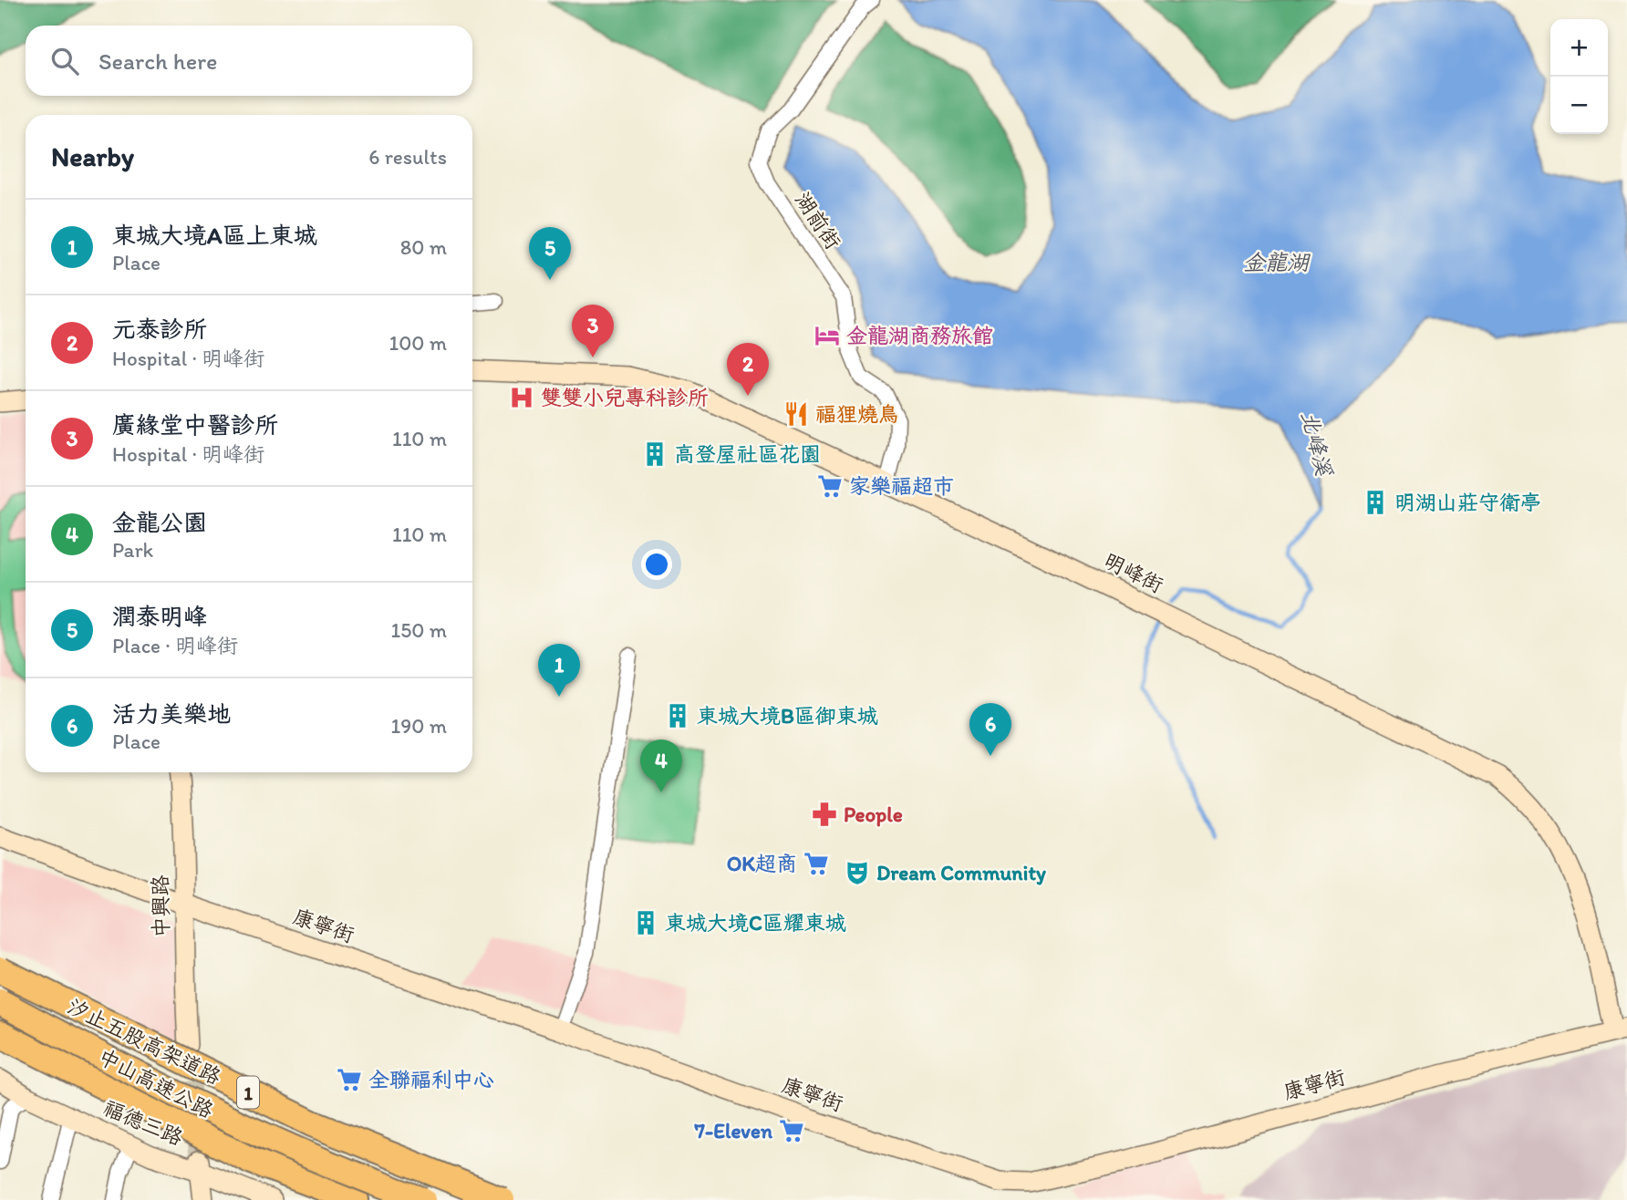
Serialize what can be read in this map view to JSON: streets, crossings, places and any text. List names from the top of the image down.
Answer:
{
  "streets": {
    "highway": ["汐止五股高架道路", "中山高速公路", "1"],
    "street": [
      "湖前街",
      "明峰街",
      "中興路",
      "康寧街",
      "福德三路"
    ]
  },
  "crossings": [
    ["湖前街", "明峰街"],
    ["明峰街", "康寧街"],
    ["中興路", "康寧街"]
  ],
  "water": ["金龍湖", "北峰溪"],
  "places": {
    "hotel": ["金龍湖商務旅館"],
    "hospital": ["雙雙小兒專科診所"],
    "restaurant": ["福狸燒鳥"],
    "building": [
      "高登屋社區花園",
      "明湖山莊守衛亭",
      "東城大境B區御東城",
      "東城大境C區耀東城"
    ],
    "supermarket": [
      "家樂福超市",
      "OK超商",
      "全聯福利中心",
      "7-Eleven"
    ],
    "pharmacy": ["People"],
    "theatre": ["Dream Community"]
  },
  "page": {
    "map_buttons": ["+", "−"],
    "search": "Search here",
    "heading": ["Nearby", "6 results"],
    "list": [
      {
        "mark": "1",
        "name": "東城大境A區上東城",
        "note": "Place",
        "value": "80 m"
      },
      {
        "mark": "2",
        "name": "元泰診所",
        "note": "Hospital · 明峰街",
        "value": "100 m"
      },
      {
        "mark": "3",
        "name": "廣緣堂中醫診所",
        "note": "Hospital · 明峰街",
        "value": "110 m"
      },
      {
        "mark": "4",
        "name": "金龍公園",
        "note": "Park",
        "value": "110 m"
      },
      {
        "mark": "5",
        "name": "潤泰明峰",
        "note": "Place · 明峰街",
        "value": "150 m"
      },
      {
        "mark": "6",
        "name": "活力美樂地",
        "note": "Place",
        "value": "190 m"
      }
    ],
    "pins": [
      "5",
      "3",
      "2",
      "1",
      "6",
      "4"
    ]
  }
}
